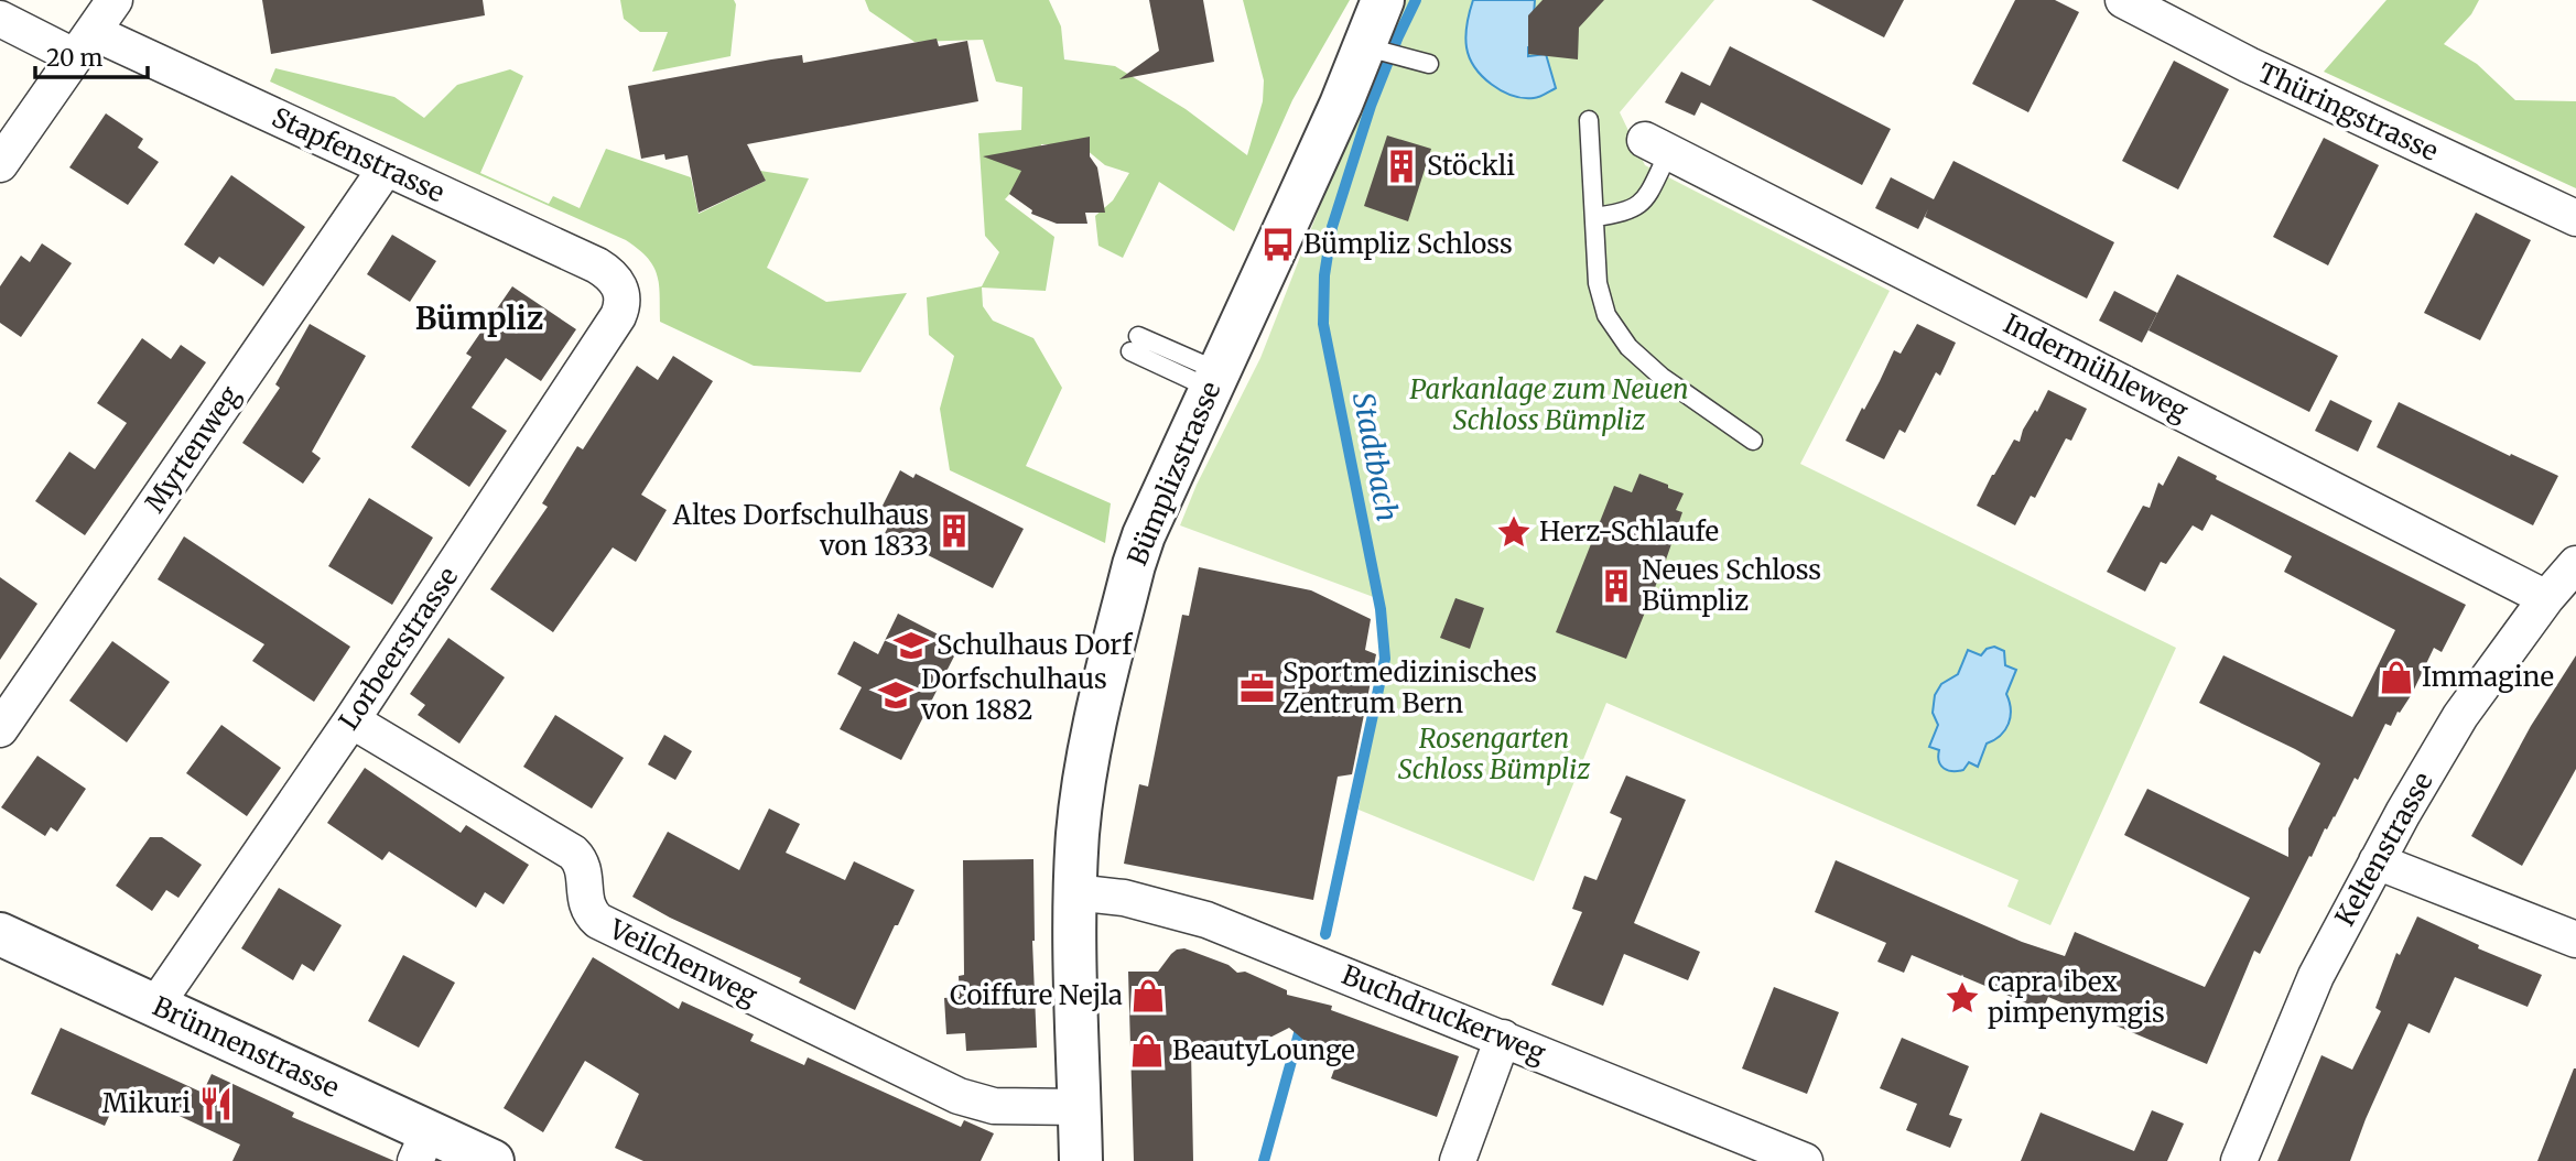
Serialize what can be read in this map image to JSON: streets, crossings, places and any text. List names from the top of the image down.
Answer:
{
  "streets": {
    "street": [
      "Thüringstrasse",
      "Stapfenstrasse",
      "Indermühleweg",
      "Myrtenweg",
      "Bümplizstrasse",
      "Lorbeerstrasse",
      "Keltenstrasse",
      "Veilchenweg",
      "Buchdruckerweg",
      "Brünnenstrasse"
    ]
  },
  "crossings": [
    ["Stapfenstrasse", "Myrtenweg"],
    ["Stapfenstrasse", "Lorbeerstrasse"],
    ["Indermühleweg", "Keltenstrasse"],
    ["Bümplizstrasse", "Veilchenweg"],
    ["Bümplizstrasse", "Buchdruckerweg"],
    ["Lorbeerstrasse", "Veilchenweg"],
    ["Lorbeerstrasse", "Brünnenstrasse"]
  ],
  "districts": ["Bümpliz"],
  "water": ["Stadtbach"],
  "parks": ["Parkanlage zum Neuen Schloss Bümpliz", "Rosengarten Schloss Bümpliz"],
  "places": {
    "building": ["Stöckli", "Altes Dorfschulhaus von 1833", "Neues Schloss Bümpliz"],
    "bus stop": ["Bümpliz Schloss"],
    "place": ["Herz-Schlaufe", "capra ibex pimpenymgis"],
    "school or university": ["Schulhaus Dorf", "Dorfschulhaus von 1882"],
    "shop": ["Immagine", "Coiffure Nejla", "BeautyLounge"],
    "office": ["Sportmedizinisches Zentrum Bern"],
    "restaurant": ["Mikuri"]
  },
  "scale_bar": "20 m"
}
